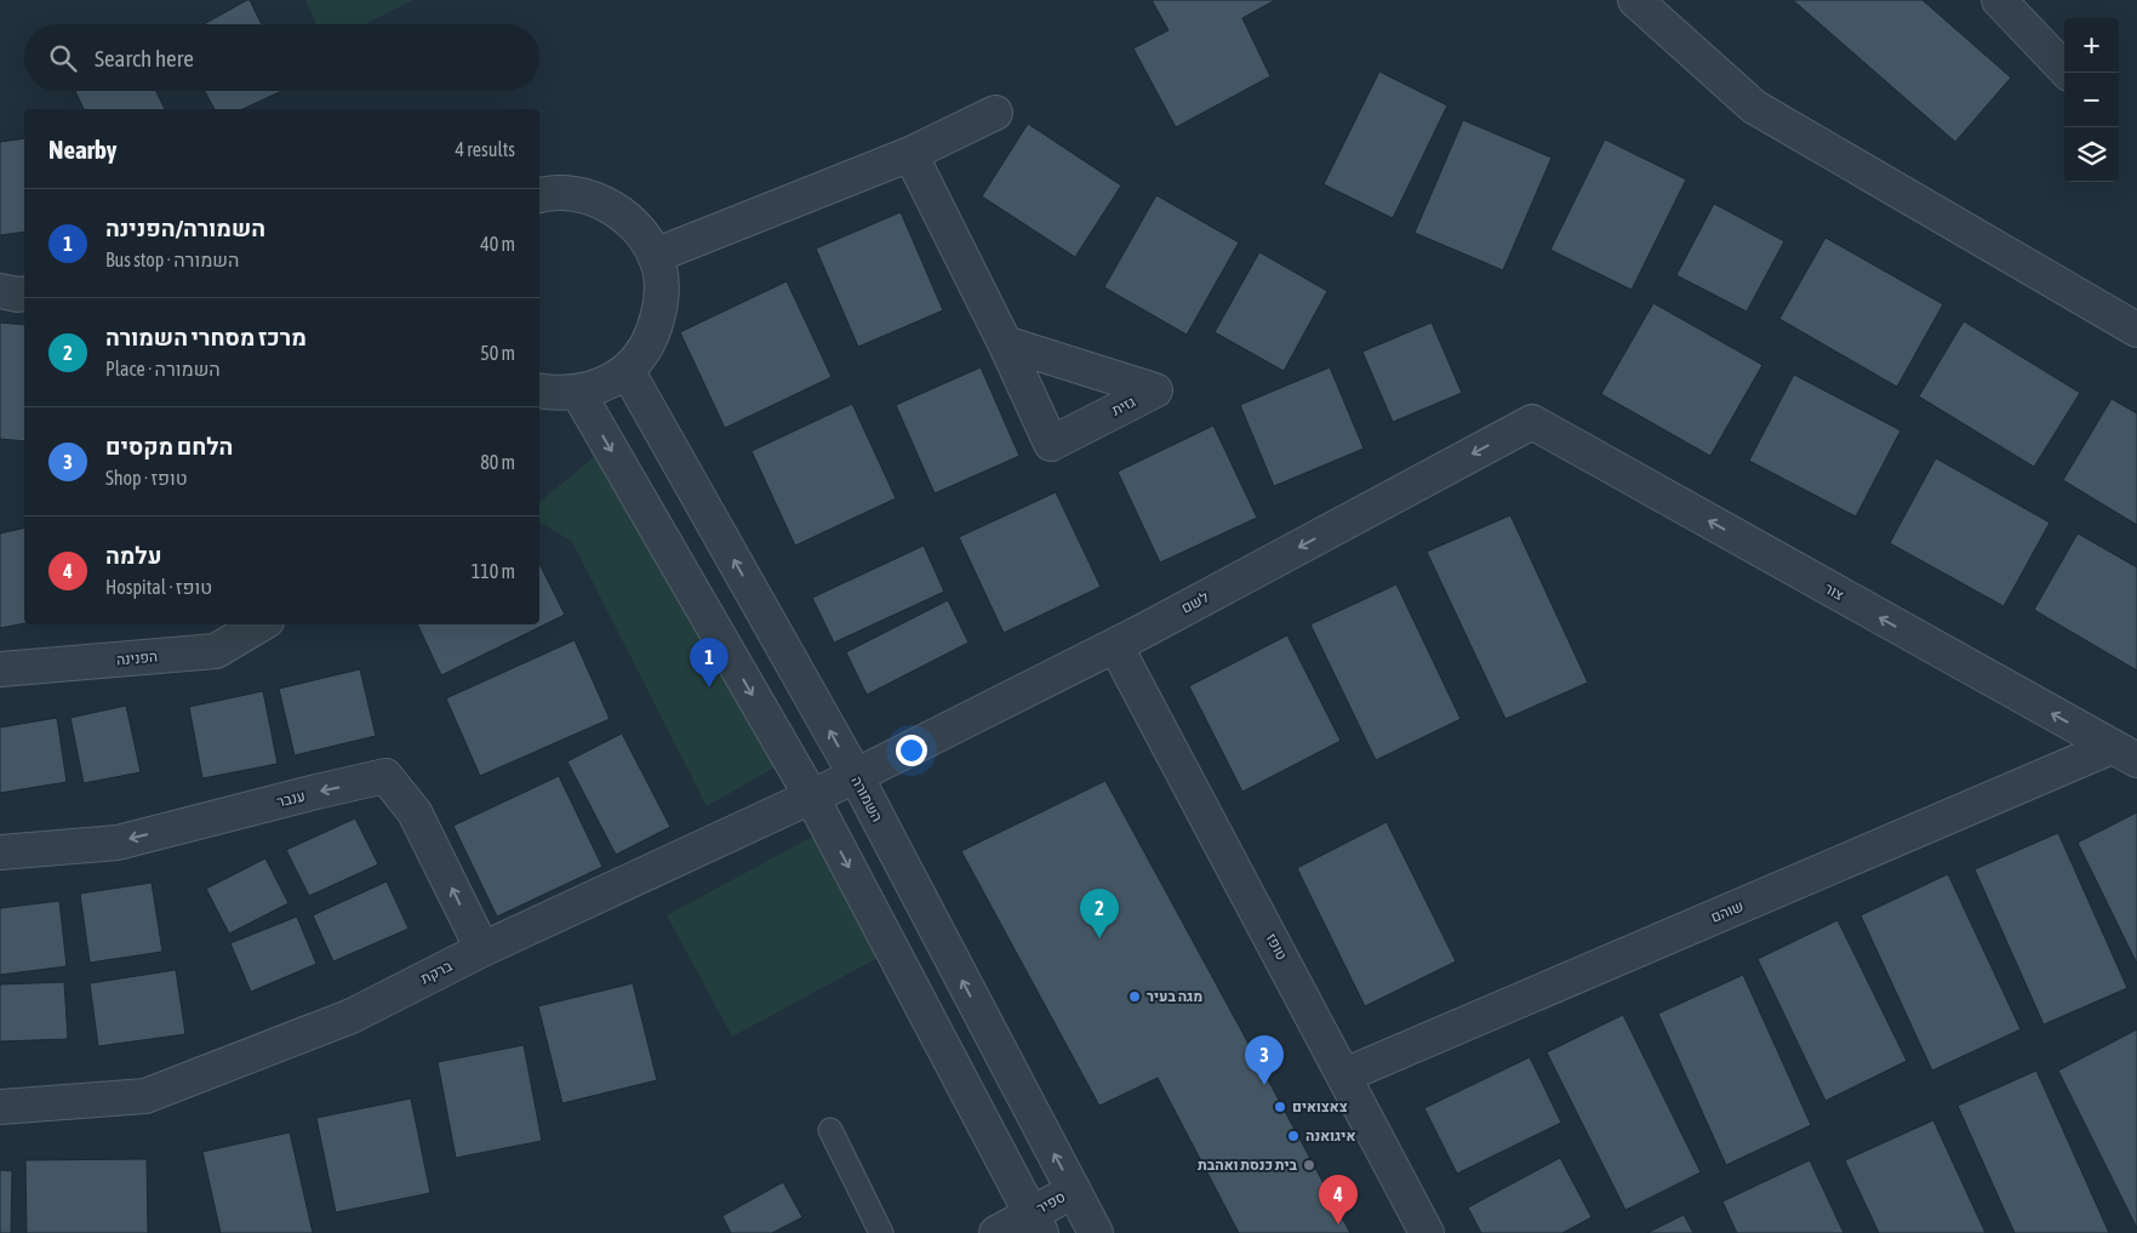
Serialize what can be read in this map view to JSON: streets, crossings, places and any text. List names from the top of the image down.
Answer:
{
  "streets": {
    "street": [
      "צור",
      "לשם",
      "הפנינה",
      "ענבר",
      "השמורה",
      "שוהם",
      "טופז",
      "ברקת",
      "ספיר"
    ]
  },
  "crossings": [
    ["צור", "לשם"],
    ["צור", "שוהם"],
    ["לשם", "השמורה"],
    ["לשם", "טופז"],
    ["לשם", "ברקת"],
    ["ענבר", "ברקת"],
    ["השמורה", "ברקת"],
    ["השמורה", "ספיר"],
    ["שוהם", "טופז"]
  ],
  "one_way": ["צור", "לשם", "ענבר"],
  "places": [
    "מגה בעיר",
    "צאצואים",
    "איגואנה",
    "בית כנסת ואהבת"
  ],
  "page": {
    "map_buttons": ["+", "−"],
    "search": "Search here",
    "heading": ["Nearby", "4 results"],
    "list": [
      {
        "mark": "1",
        "name": "השמורה/הפנינה",
        "note": "Bus stop · השמורה",
        "value": "40 m"
      },
      {
        "mark": "2",
        "name": "מרכז מסחרי השמורה",
        "note": "Place · השמורה",
        "value": "50 m"
      },
      {
        "mark": "3",
        "name": "הלחם מקסים",
        "note": "Shop · טופז",
        "value": "80 m"
      },
      {
        "mark": "4",
        "name": "עלמה",
        "note": "Hospital · טופז",
        "value": "110 m"
      }
    ],
    "pins": [
      "1",
      "2",
      "3",
      "4"
    ]
  }
}
